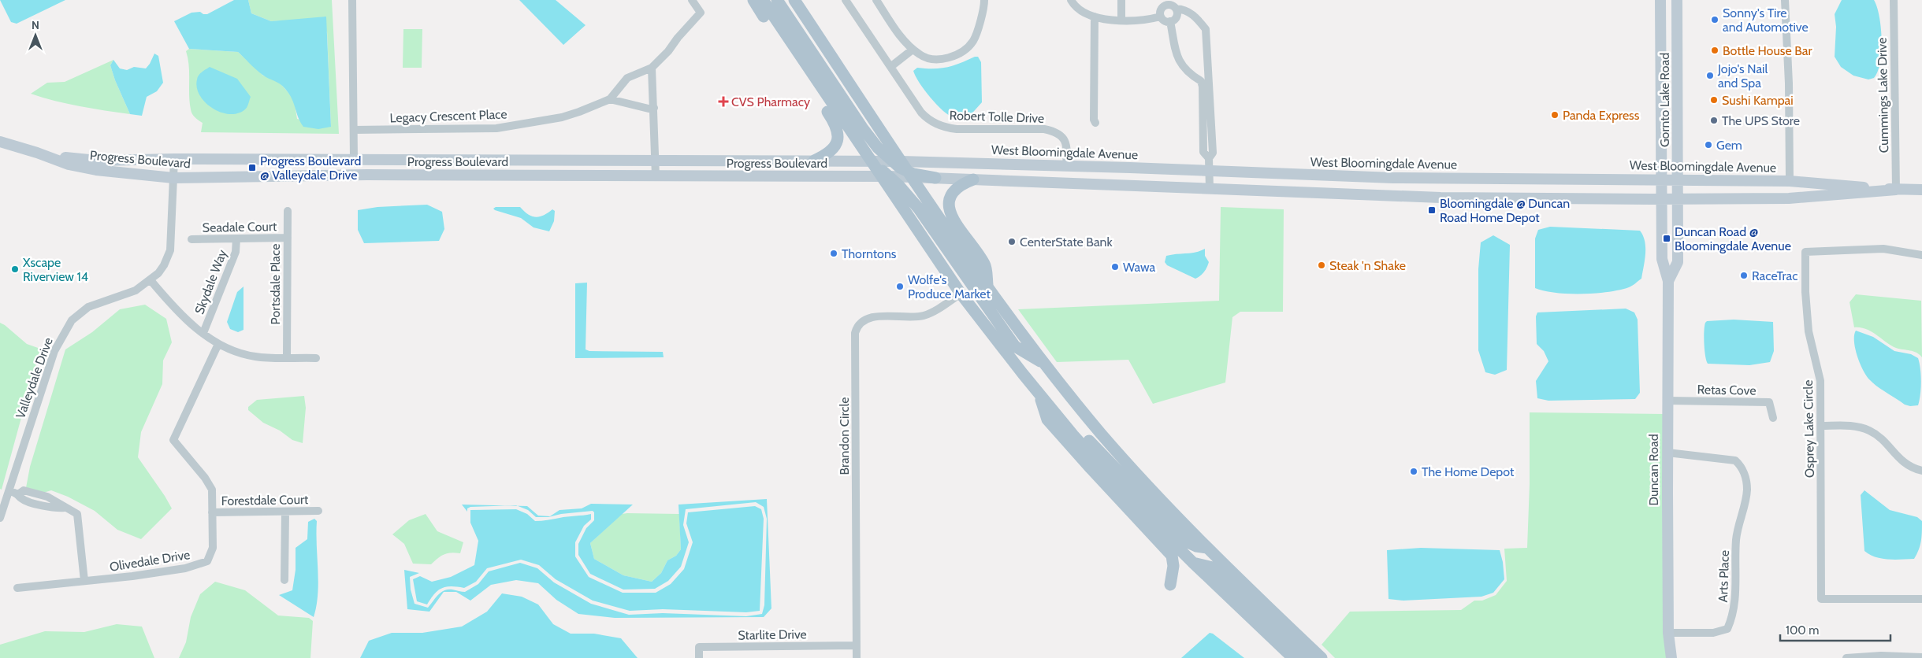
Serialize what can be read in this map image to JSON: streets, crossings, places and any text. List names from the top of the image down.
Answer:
{
  "streets": {
    "main road": [
      "Gornto Lake Road",
      "West Bloomingdale Avenue",
      "Progress Boulevard",
      "Duncan Road"
    ],
    "street": [
      "Cummings Lake Drive",
      "Legacy Crescent Place",
      "Robert Tolle Drive",
      "Seadale Court",
      "Skydale Way",
      "Portsdale Place",
      "Valleydale Drive",
      "Retas Cove",
      "Osprey Lake Circle",
      "Brandon Circle",
      "Forestdale Court",
      "Olivedale Drive",
      "Arts Place",
      "Starlite Drive"
    ]
  },
  "crossings": [
    ["Cummings Lake Drive", "West Bloomingdale Avenue"],
    ["Gornto Lake Road", "West Bloomingdale Avenue"],
    ["Gornto Lake Road", "Duncan Road"],
    ["Robert Tolle Drive", "West Bloomingdale Avenue"],
    ["West Bloomingdale Avenue", "Progress Boulevard"],
    ["West Bloomingdale Avenue", "Duncan Road"],
    ["Progress Boulevard", "Valleydale Drive"],
    ["Seadale Court", "Skydale Way"],
    ["Seadale Court", "Portsdale Place"],
    ["Retas Cove", "Duncan Road"],
    ["Brandon Circle", "Starlite Drive"],
    ["Duncan Road", "Arts Place"],
    ["Forestdale Court", "Olivedale Drive"]
  ],
  "places": {
    "other": [
      "Sonny's Tire and Automotive",
      "Bottle House Bar",
      "Jojo's Nail and Spa",
      "Sushi Kampai",
      "Panda Express",
      "The UPS Store",
      "Gem",
      "CenterState Bank",
      "Thorntons",
      "Steak 'n Shake",
      "Wawa",
      "Xscape Riverview 14",
      "RaceTrac",
      "Wolfe's Produce Market",
      "The Home Depot"
    ],
    "health": ["CVS Pharmacy"],
    "transit": ["Progress Boulevard @ Valleydale Drive", "Bloomingdale @ Duncan Road Home Depot", "Duncan Road @ Bloomingdale Avenue"]
  },
  "scale_bar": "100 m",
  "north": "top"
}
